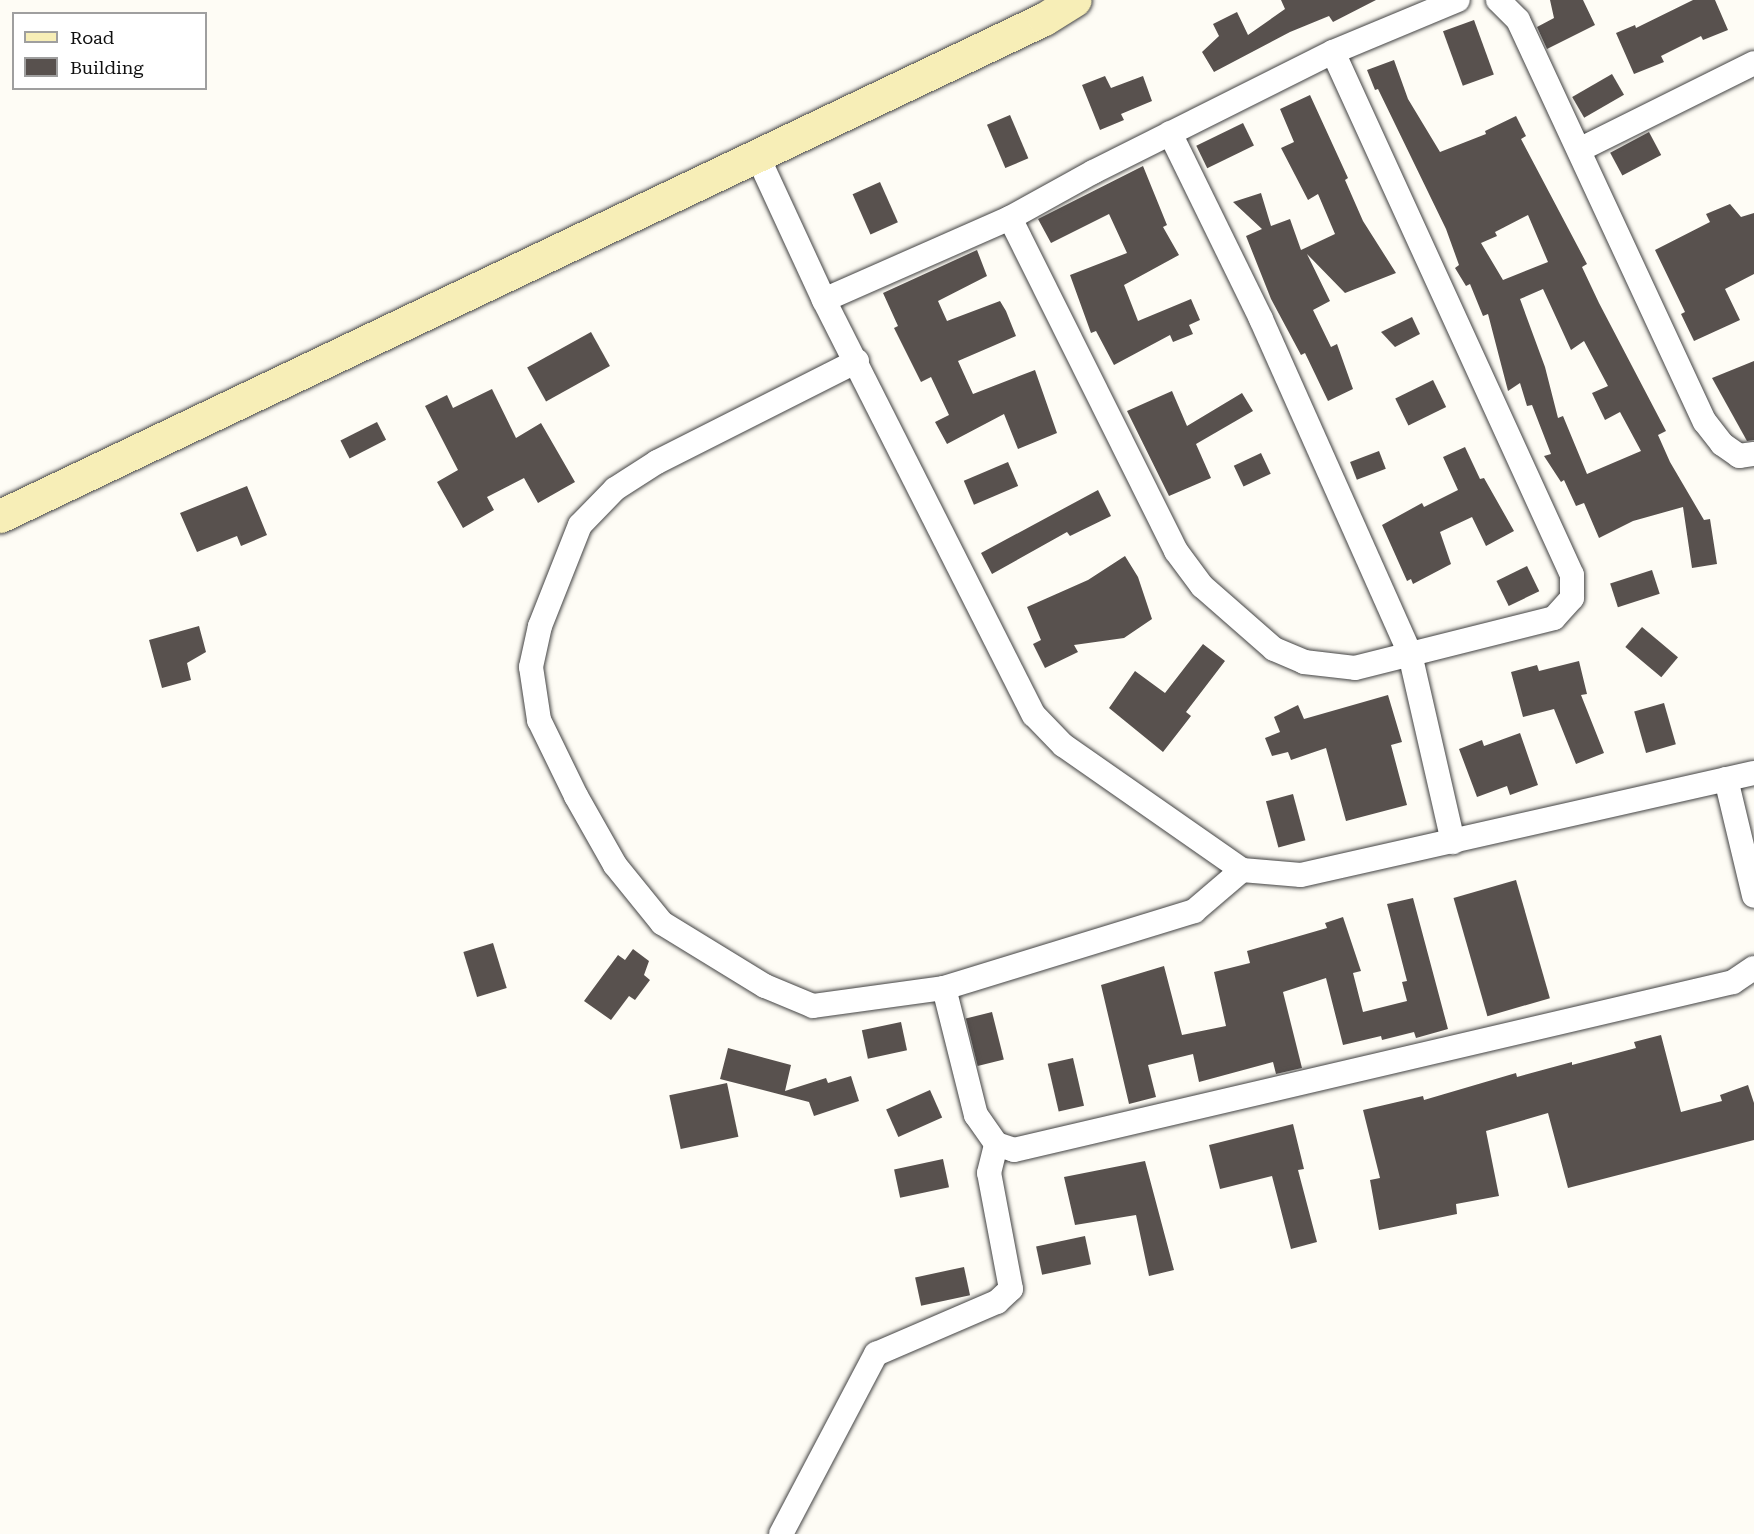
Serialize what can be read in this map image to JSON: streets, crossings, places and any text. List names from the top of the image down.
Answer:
{
  "legend": ["Road", "Building"]
}
